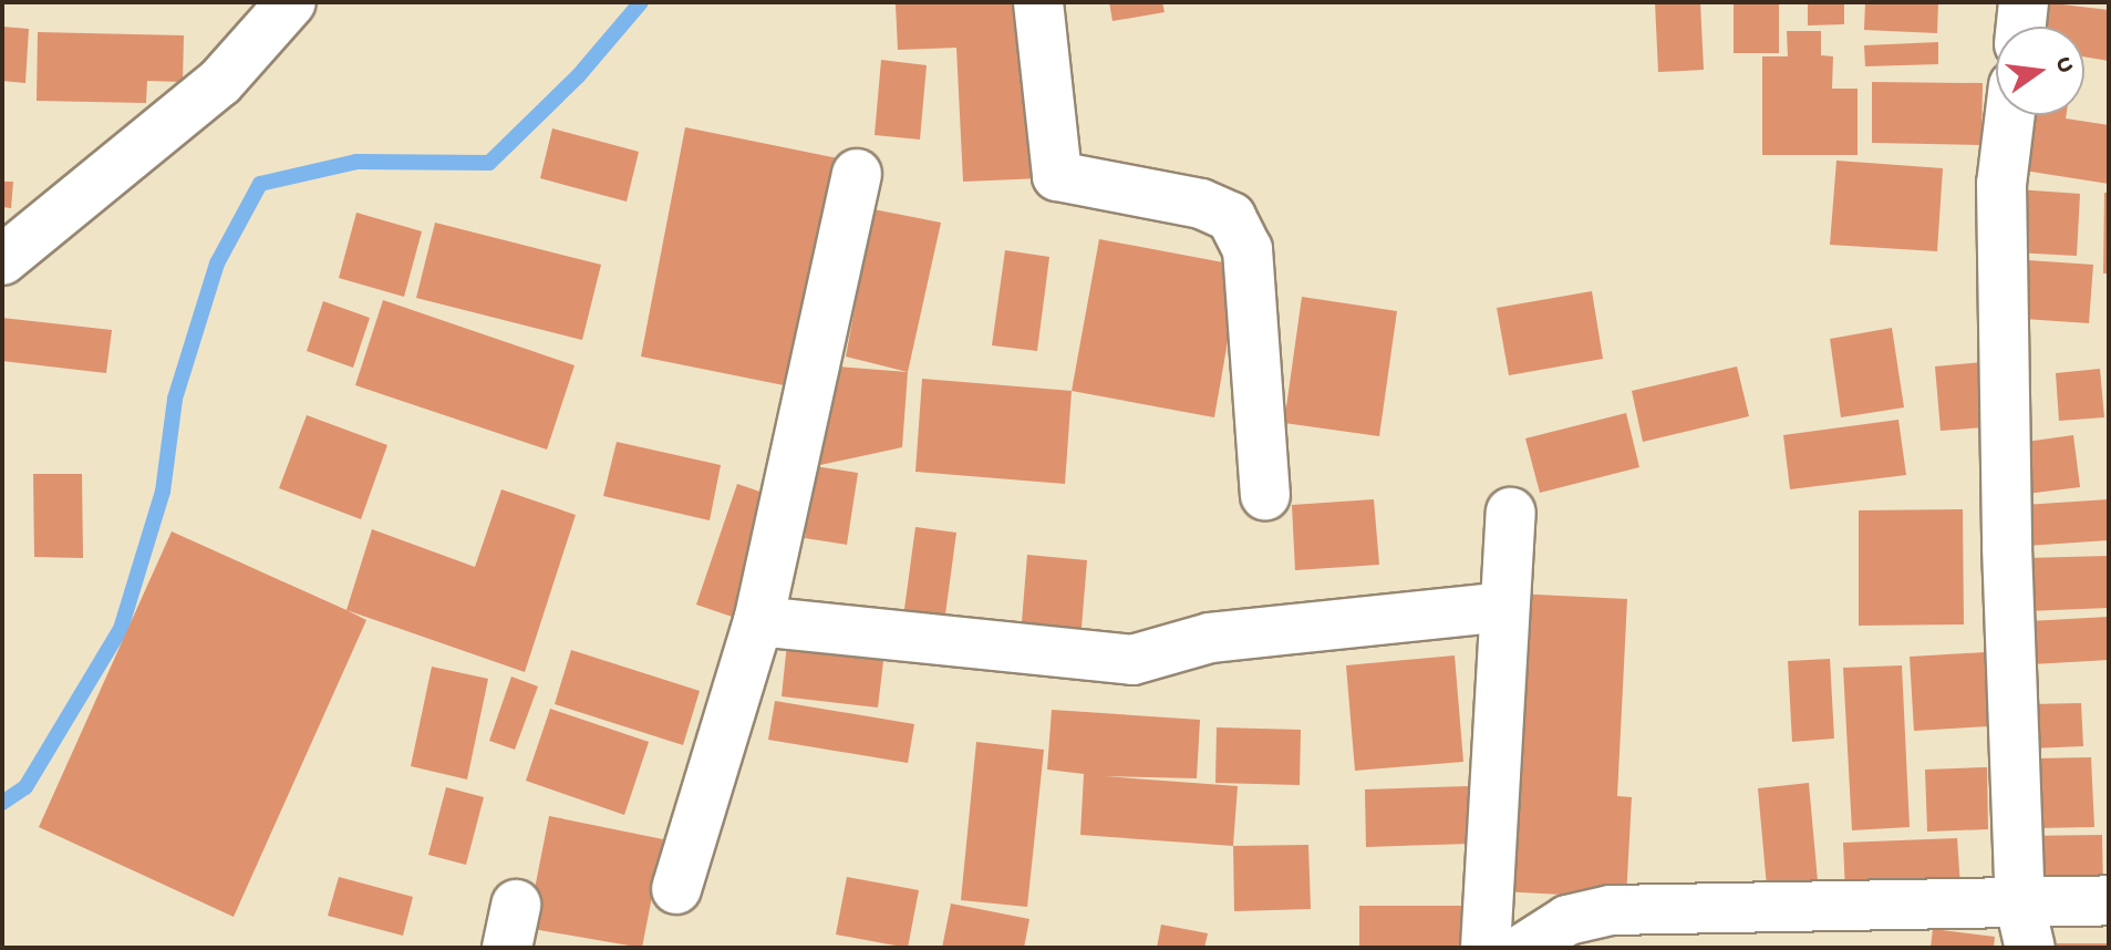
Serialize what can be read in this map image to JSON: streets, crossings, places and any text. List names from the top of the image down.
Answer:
{
  "north": "right"
}
